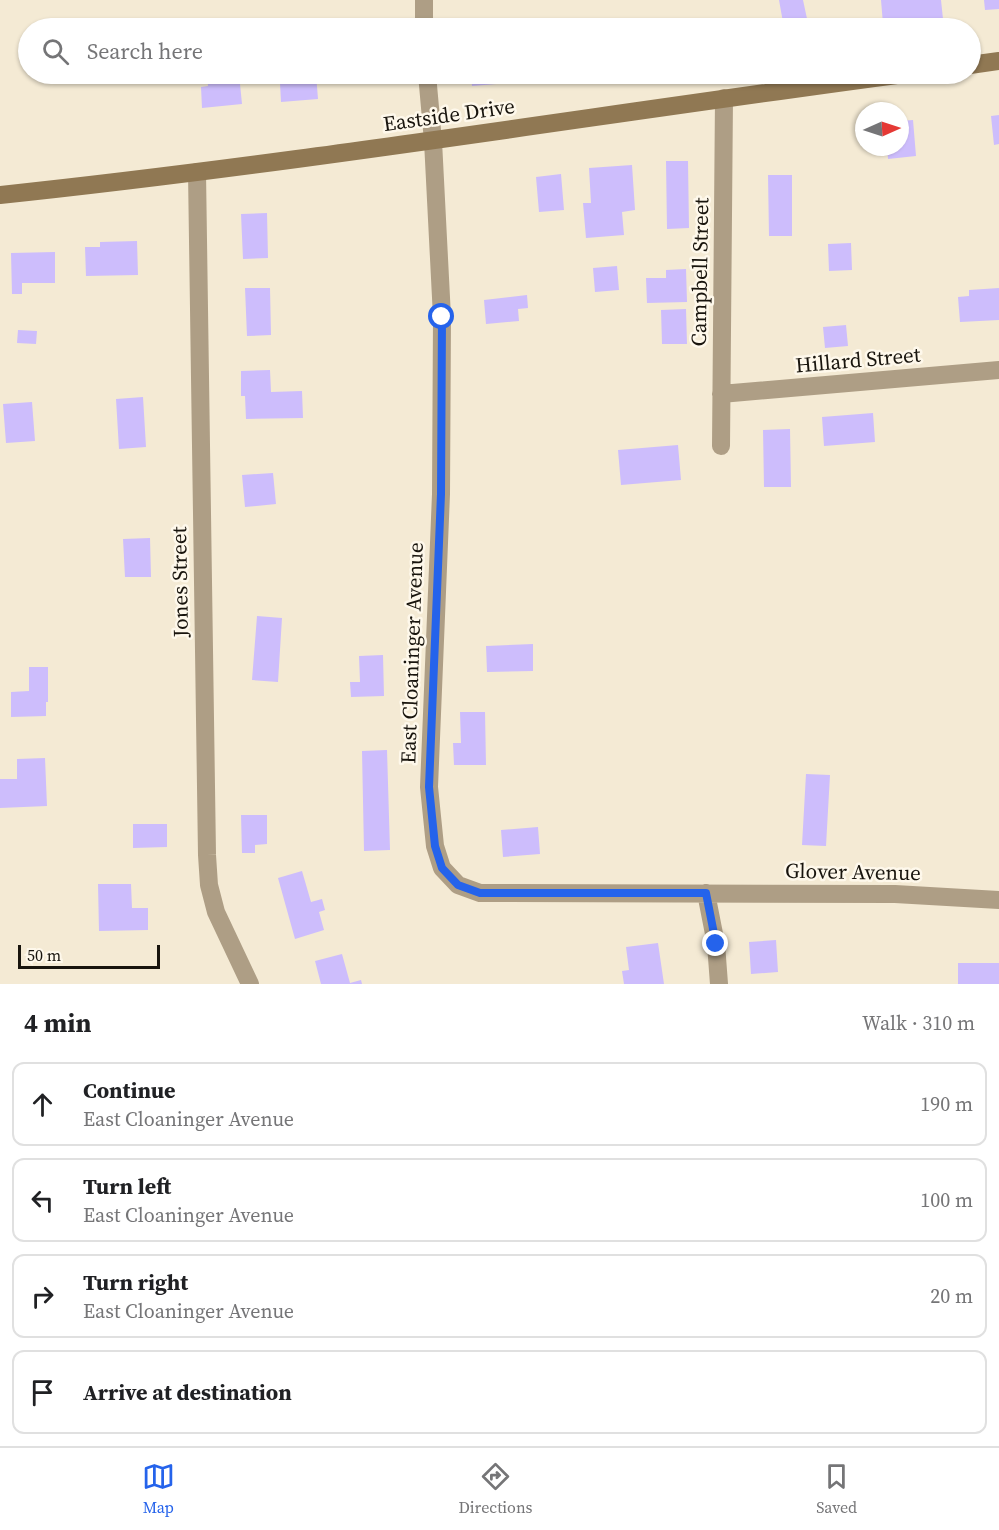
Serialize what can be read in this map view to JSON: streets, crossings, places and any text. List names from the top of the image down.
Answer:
{
  "streets": {
    "street": [
      "Eastside Drive",
      "Campbell Street",
      "Hillard Street",
      "Jones Street",
      "East Cloaninger Avenue",
      "Glover Avenue"
    ]
  },
  "crossings": [
    ["Eastside Drive", "Campbell Street"],
    ["Eastside Drive", "Jones Street"],
    ["Eastside Drive", "East Cloaninger Avenue"],
    ["Campbell Street", "Hillard Street"],
    ["East Cloaninger Avenue", "Glover Avenue"]
  ],
  "scale_bar": "50 m",
  "north": "right",
  "page": {
    "search": "Search here",
    "scale": "50 m",
    "heading": ["4 min", "Walk · 310 m"],
    "list": [
      ["Continue", "East Cloaninger Avenue", "190 m"],
      ["Turn left", "East Cloaninger Avenue", "100 m"],
      ["Turn right", "East Cloaninger Avenue", "20 m"],
      "Arrive at destination"
    ],
    "nav": ["Map", "Directions", "Saved"]
  }
}
